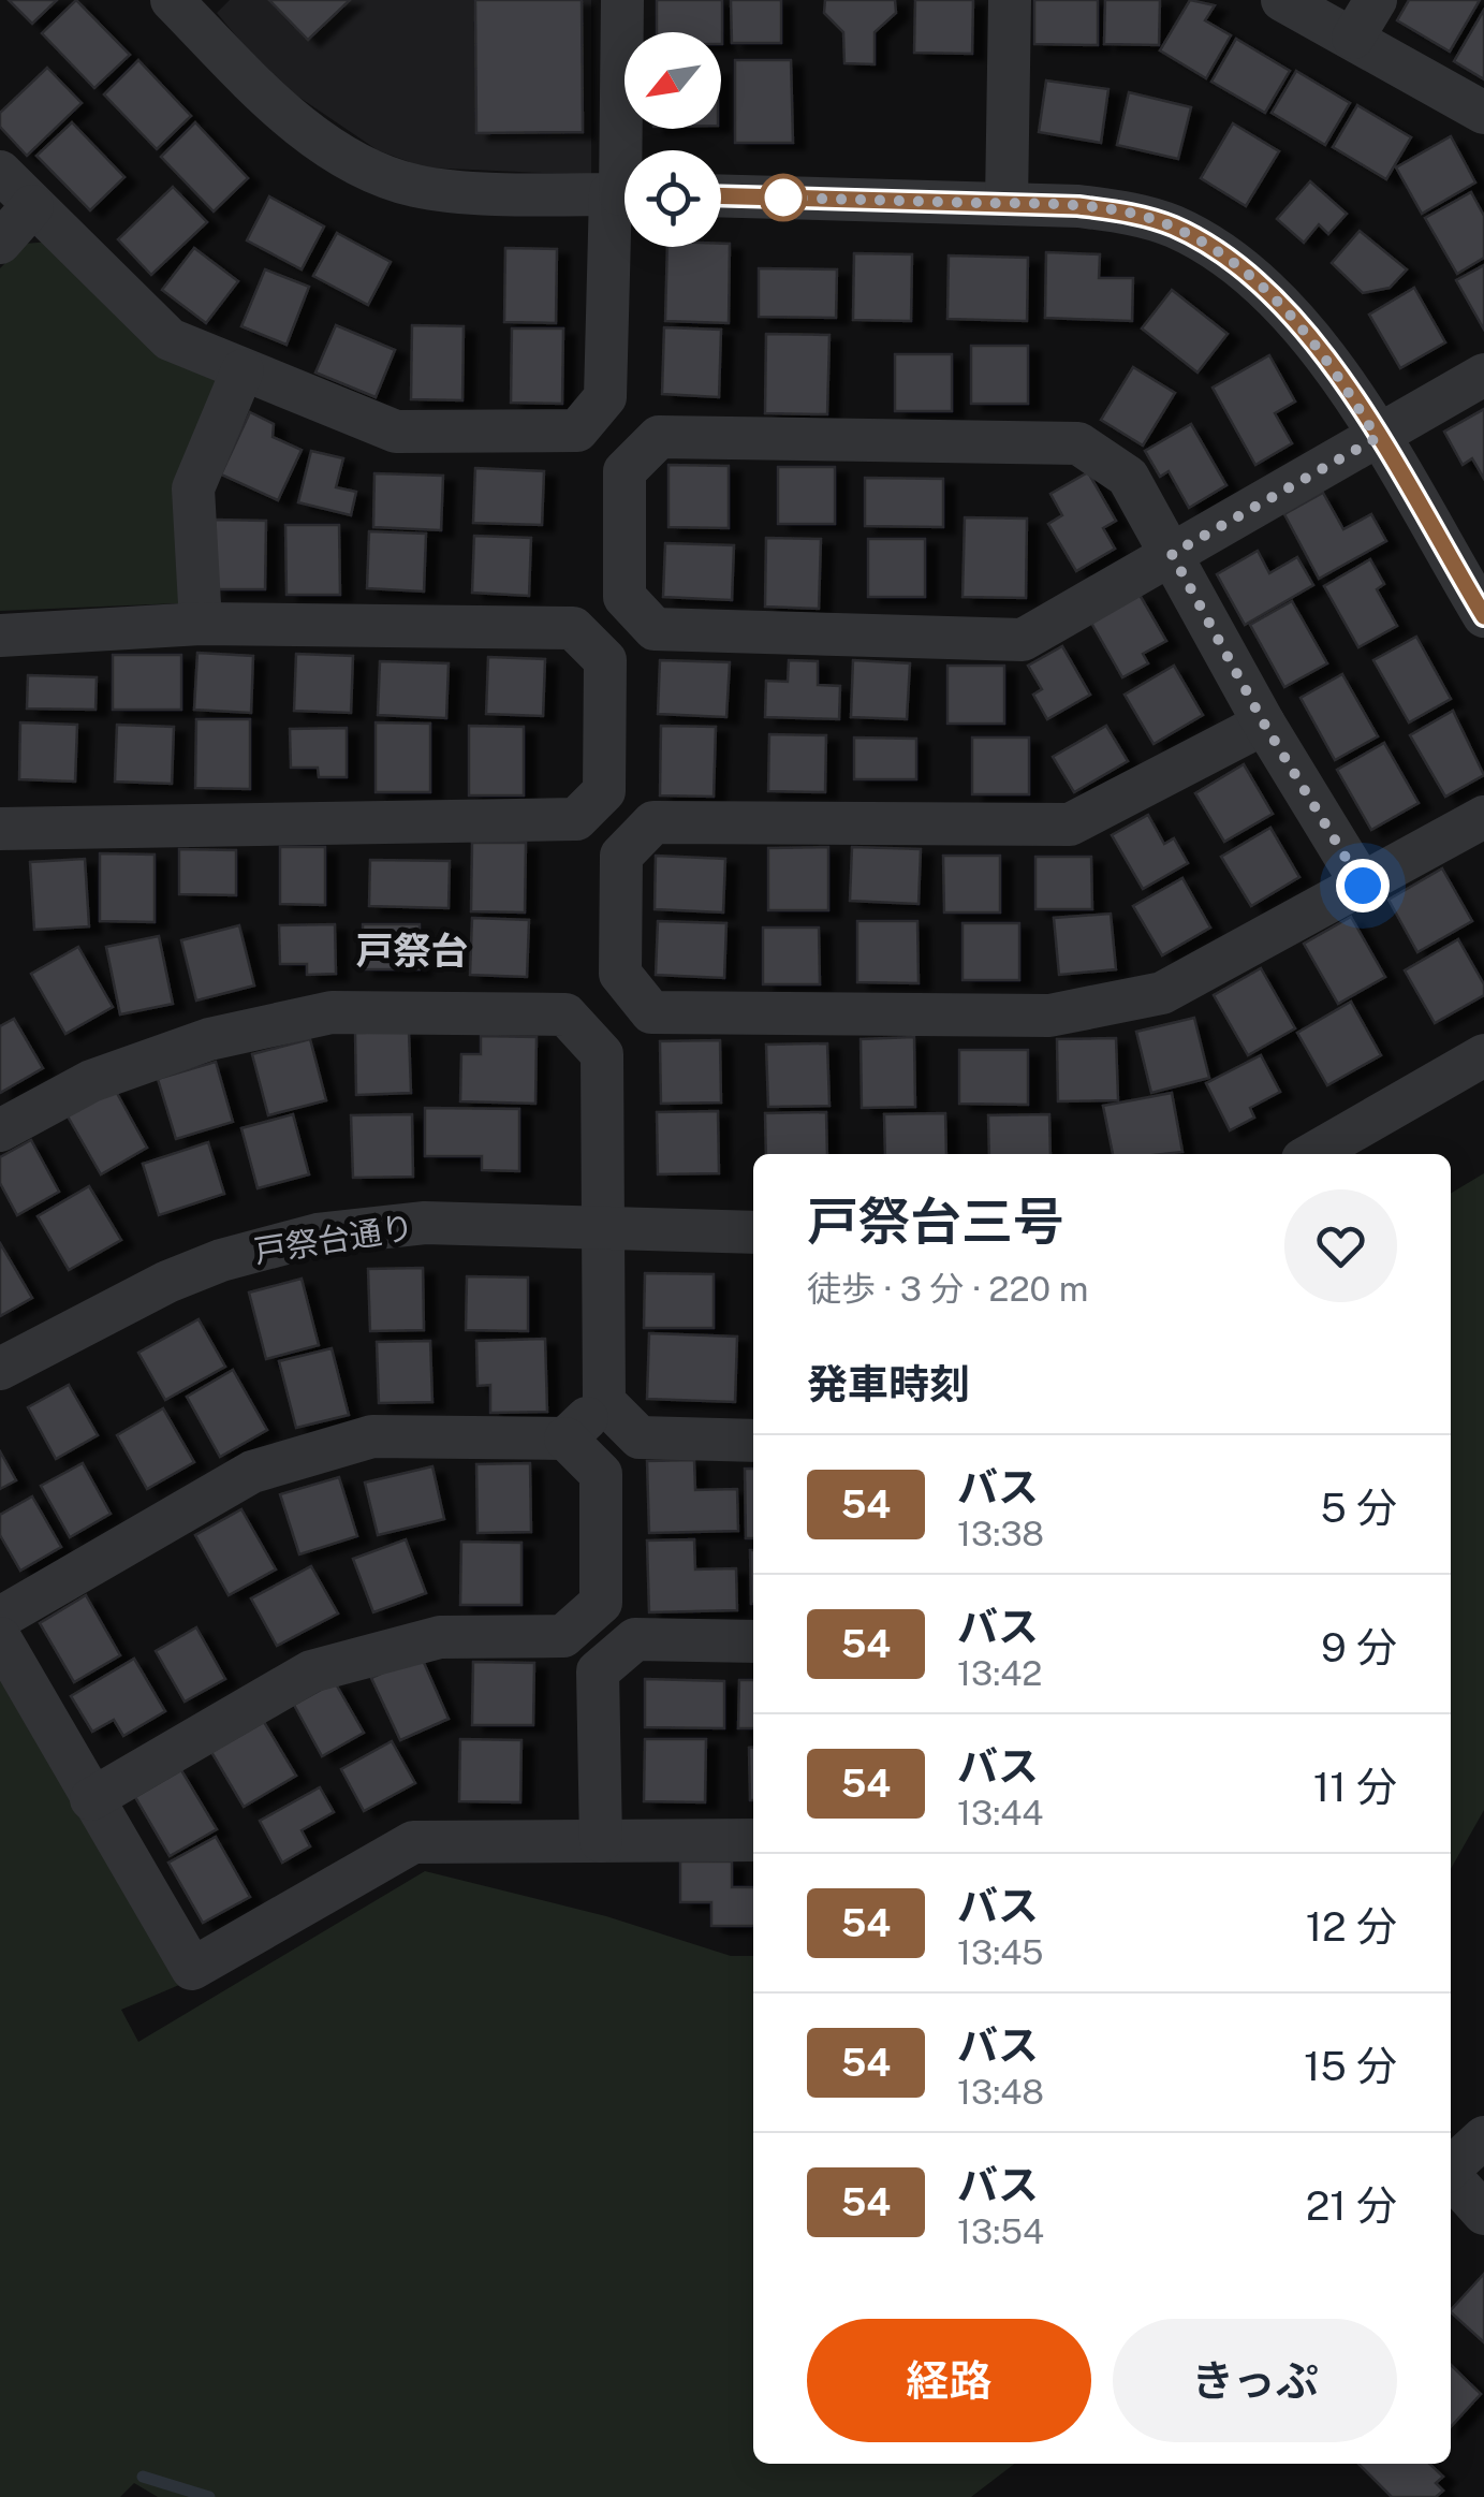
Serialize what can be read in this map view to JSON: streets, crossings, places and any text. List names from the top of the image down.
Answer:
{
  "streets": {
    "street": ["戸祭台通り"]
  },
  "districts": ["戸祭台"],
  "lines": ["bus line 54"],
  "north": "bottom left",
  "page": {
    "heading": [
      ["戸祭台三号", "徒歩 · 3 分 · 220 m"],
      "発車時刻"
    ],
    "list": [
      {
        "mark": "54",
        "name": "バス",
        "note": "13:38",
        "value": "5 分"
      },
      {
        "mark": "54",
        "name": "バス",
        "note": "13:42",
        "value": "9 分"
      },
      {
        "mark": "54",
        "name": "バス",
        "note": "13:44",
        "value": "11 分"
      },
      {
        "mark": "54",
        "name": "バス",
        "note": "13:45",
        "value": "12 分"
      },
      {
        "mark": "54",
        "name": "バス",
        "note": "13:48",
        "value": "15 分"
      },
      {
        "mark": "54",
        "name": "バス",
        "note": "13:54",
        "value": "21 分"
      }
    ],
    "buttons": ["経路", "きっぷ"]
  }
}
